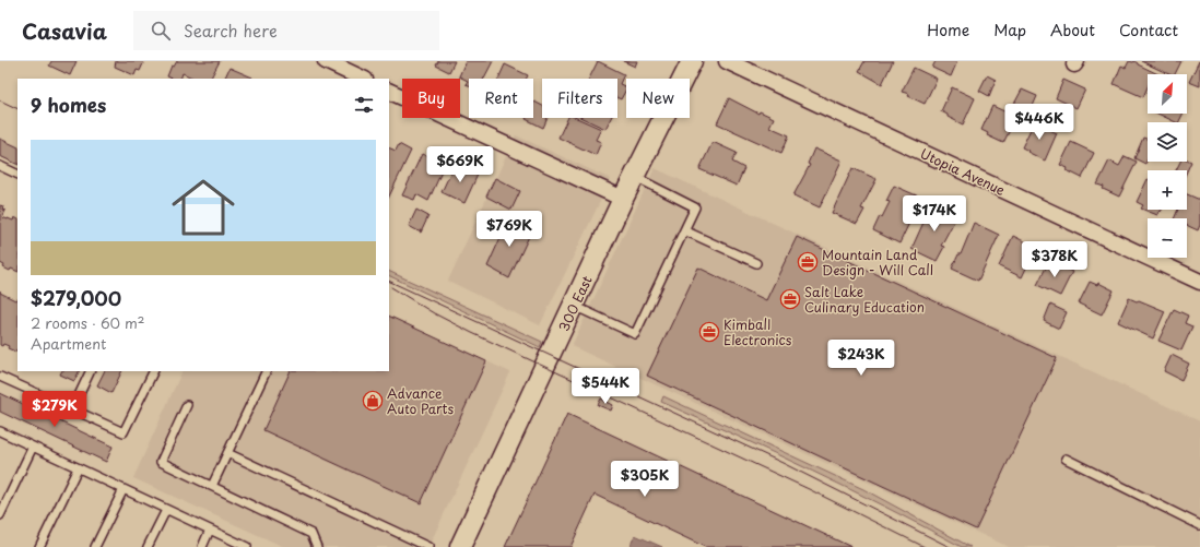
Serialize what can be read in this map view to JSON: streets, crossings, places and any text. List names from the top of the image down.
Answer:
{
  "streets": {
    "street": ["Utopia Avenue", "300 East"]
  },
  "places": {
    "office": ["Mountain Land Design - Will Call", "Salt Lake Culinary Education", "Kimball Electronics"],
    "shop": ["Advance Auto Parts"]
  },
  "north": "top right",
  "page": {
    "header": "Casavia",
    "search": "Search here",
    "nav": [
      "Home",
      "Map",
      "About",
      "Contact"
    ],
    "map_buttons": ["+", "−"],
    "chip": [
      "Buy",
      "Rent",
      "Filters",
      "New"
    ],
    "heading": "9 homes",
    "price": [
      "$446K",
      "$669K",
      "$174K",
      "$769K",
      "$378K",
      "$243K",
      "$544K",
      "$279K",
      "$305K"
    ],
    "list": [
      {
        "name": "$279,000",
        "note": "2 rooms · 60 m² · Apartment"
      }
    ]
  }
}
